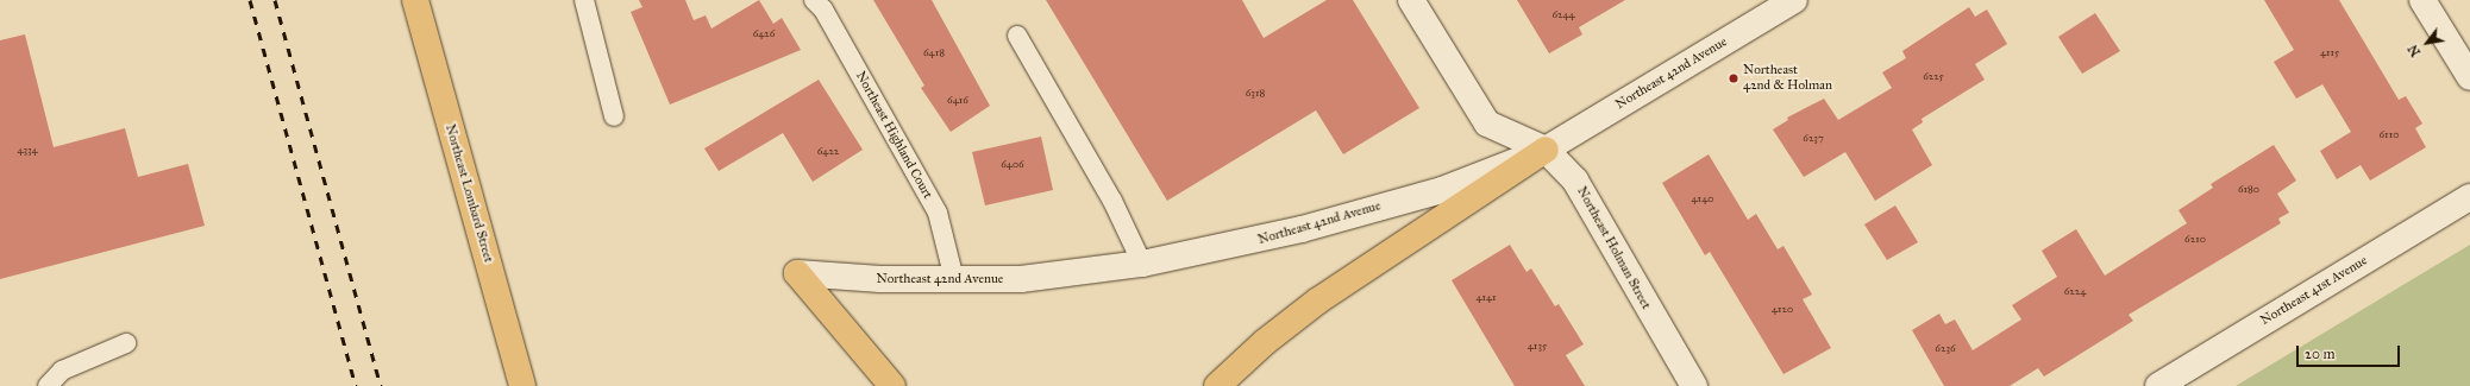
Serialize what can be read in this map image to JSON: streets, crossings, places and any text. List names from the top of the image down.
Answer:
{
  "streets": {
    "main road": ["Northeast Lombard Street"],
    "street": ["Northeast 42nd Avenue", "Northeast Holman Street", "Northeast 41st Avenue"],
    "lane": ["Northeast Highland Court"]
  },
  "crossings": [
    ["Northeast 42nd Avenue", "Northeast Highland Court"],
    ["Northeast 42nd Avenue", "Northeast Holman Street"]
  ],
  "places": ["Northeast 42nd & Holman"],
  "house_numbers": [
    "6244",
    "6426",
    "6418",
    "4115",
    "6225",
    "6318",
    "6416",
    "6110",
    "6237",
    "4334",
    "6422",
    "6406",
    "6180",
    "4140",
    "6210",
    "6224",
    "4141",
    "4120",
    "4135",
    "6236"
  ],
  "scale_bar": "20 m",
  "north": "bottom left"
}
